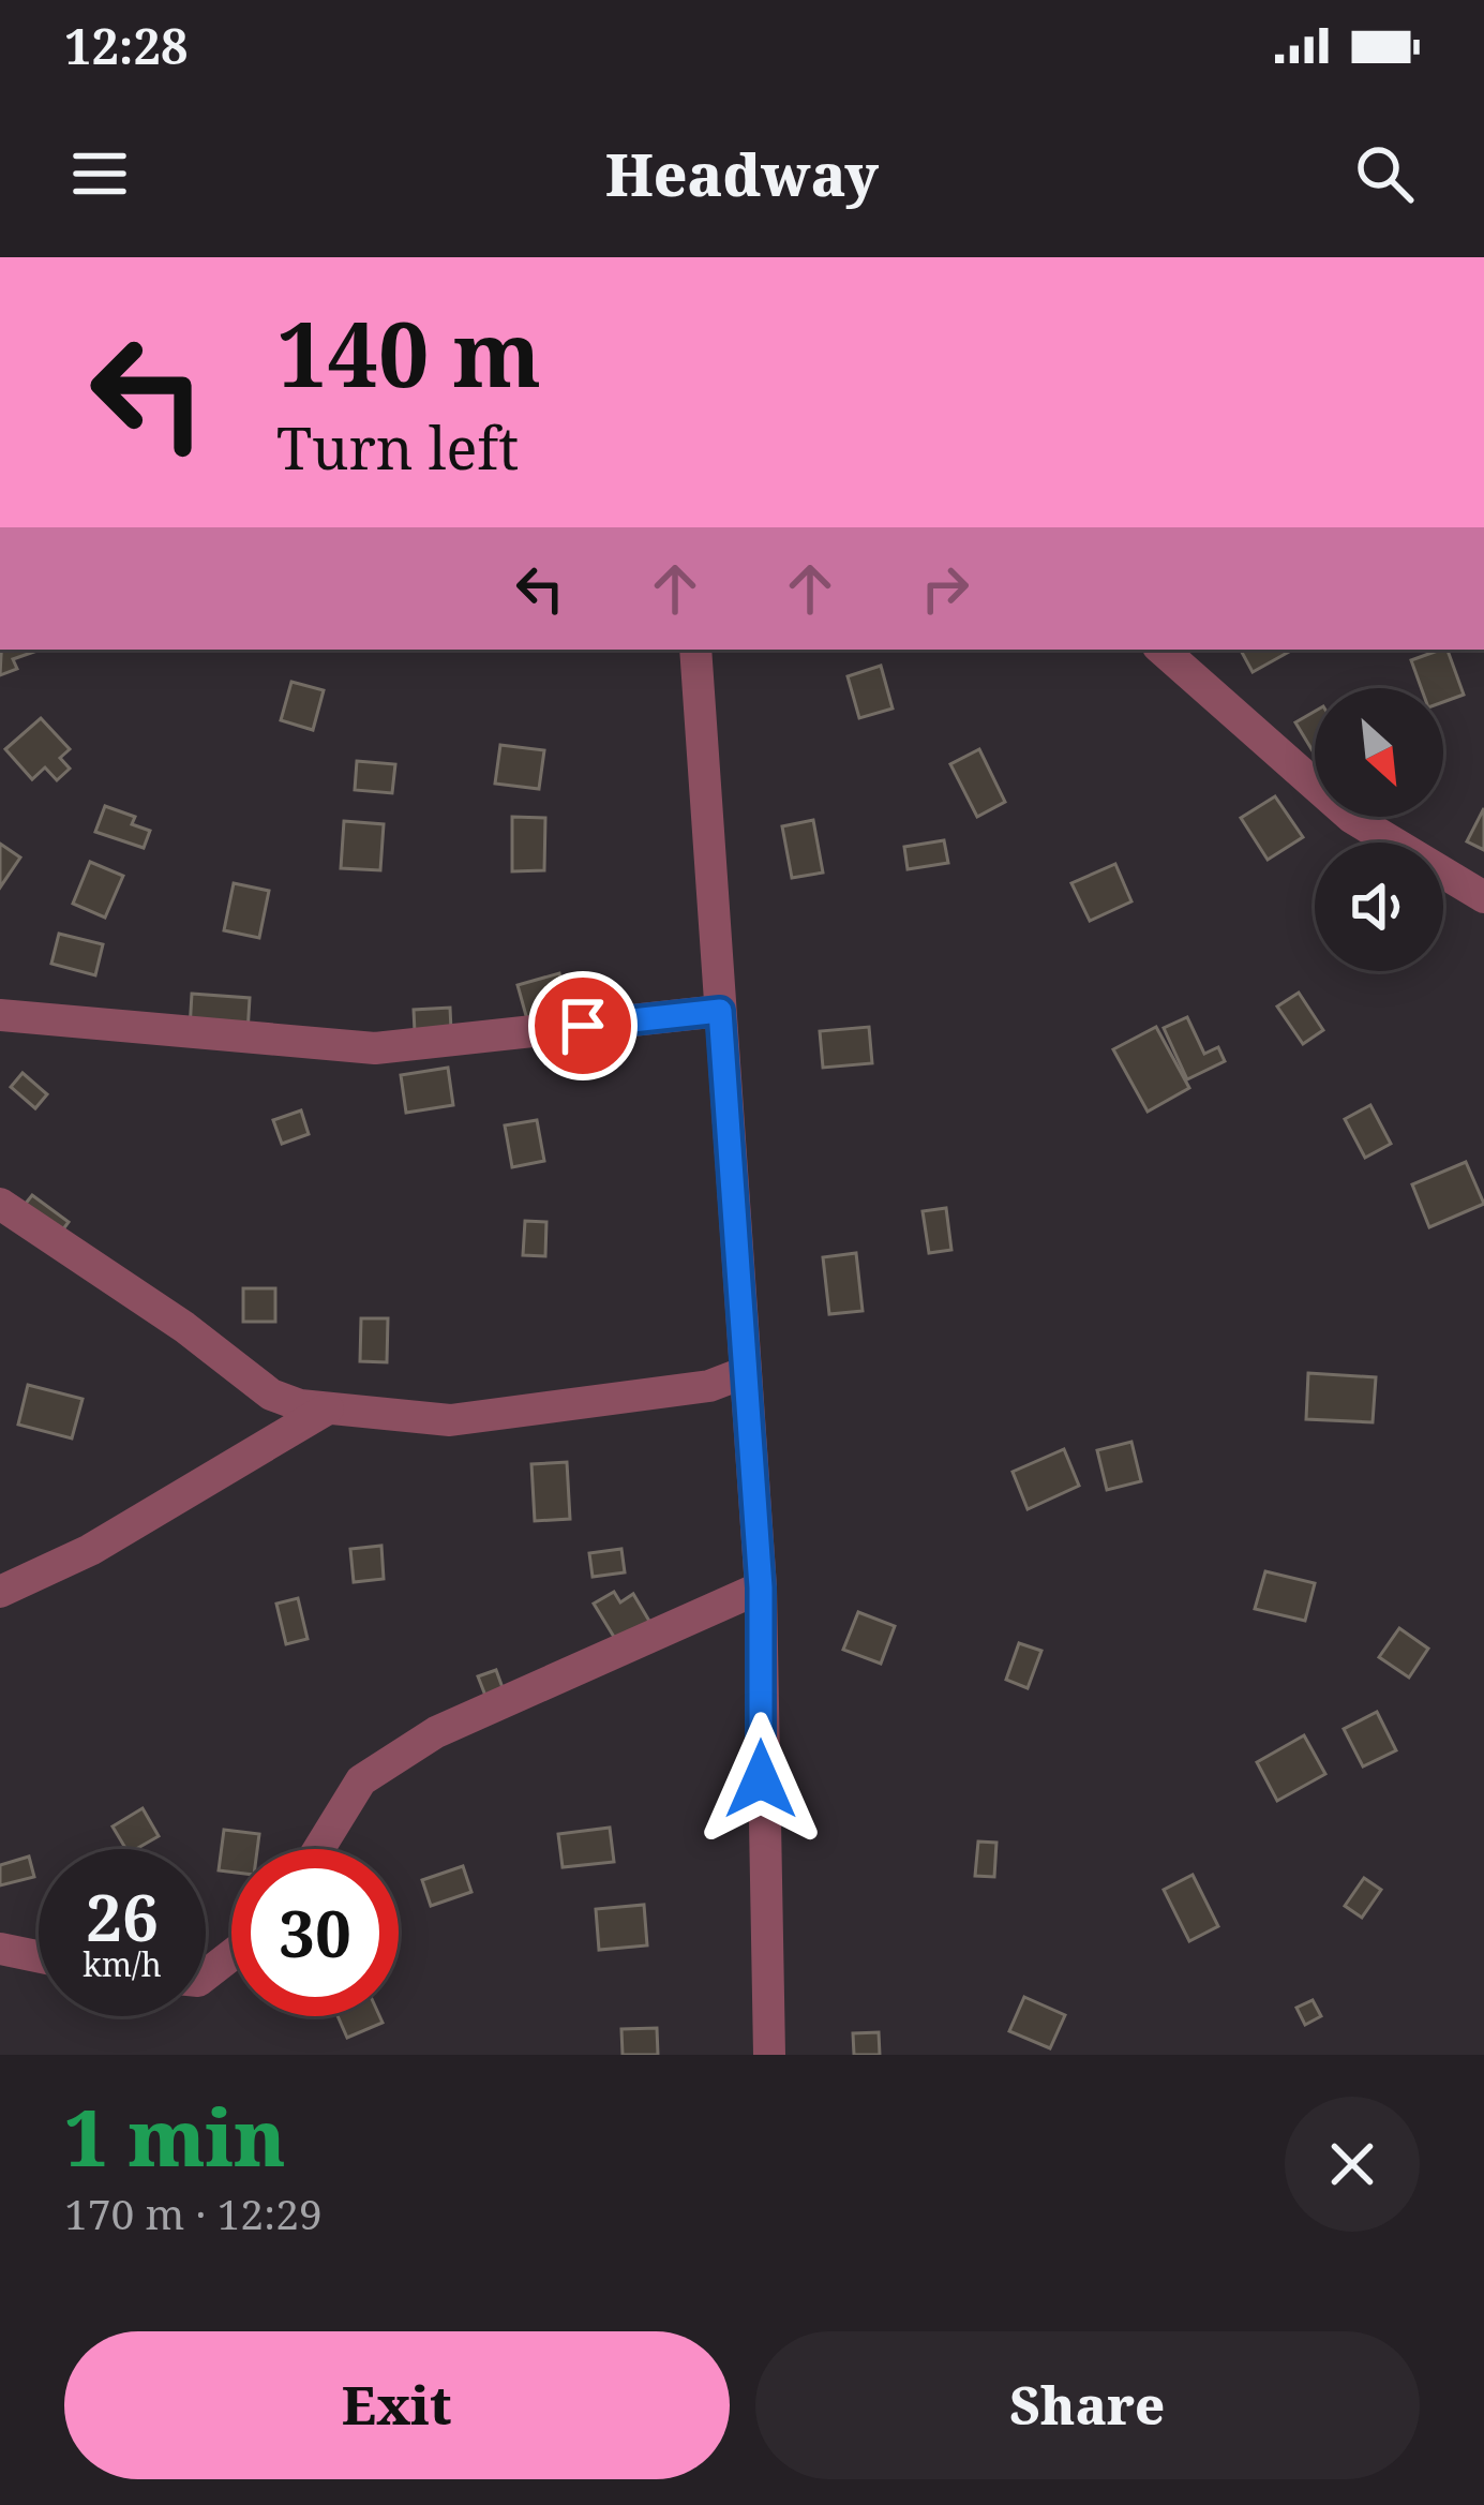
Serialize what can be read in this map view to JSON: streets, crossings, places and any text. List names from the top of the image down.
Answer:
{
  "north": "bottom right",
  "page": {
    "status": "12:28",
    "header": "Headway",
    "turn": ["140 m", "Turn left"],
    "speed": "26 km/h",
    "limit": "30",
    "heading": ["1 min", "170 m · 12:29"],
    "buttons": ["Exit", "Share"]
  }
}
